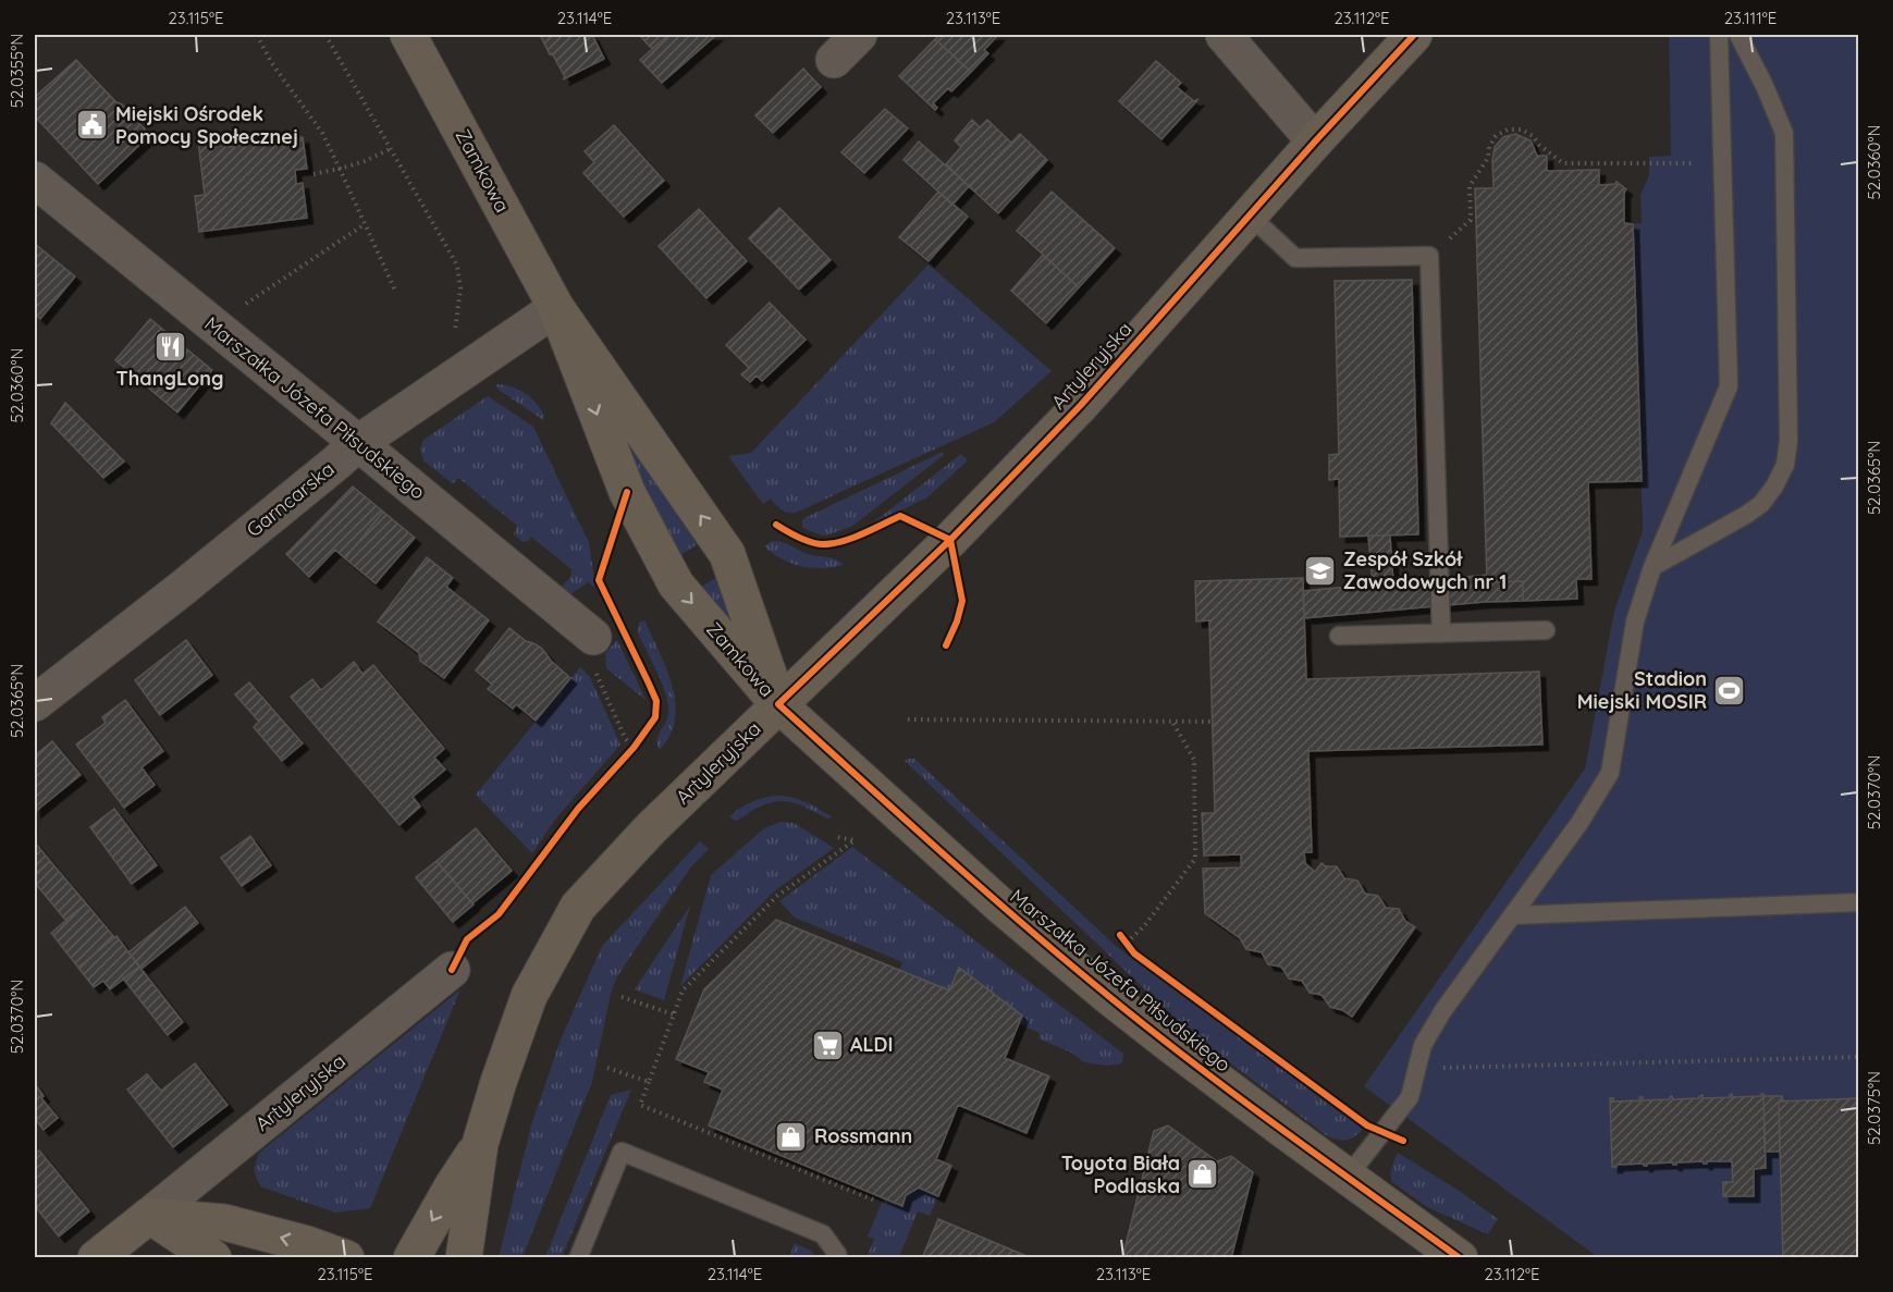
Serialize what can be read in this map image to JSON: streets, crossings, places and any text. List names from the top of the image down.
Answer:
{
  "streets": {
    "street": [
      "Zamkowa",
      "Artyleryjska",
      "Marszałka Józefa Piłsudskiego",
      "Garncarska"
    ]
  },
  "crossings": [
    ["Zamkowa", "Artyleryjska"],
    ["Zamkowa", "Marszałka Józefa Piłsudskiego"],
    ["Zamkowa", "Garncarska"],
    ["Artyleryjska", "Marszałka Józefa Piłsudskiego"],
    ["Marszałka Józefa Piłsudskiego", "Garncarska"]
  ],
  "places": {
    "public building": ["Miejski Ośrodek Pomocy Społecznej"],
    "restaurant": ["ThangLong"],
    "school or university": ["Zespół Szkół Zawodowych nr 1"],
    "sports": ["Stadion Miejski MOSIR"],
    "supermarket": ["ALDI"],
    "shop": ["Rossmann", "Toyota Biała Podlaska"]
  },
  "coordinates": [
    "23.115°E",
    "23.114°E",
    "23.113°E",
    "23.112°E",
    "23.111°E",
    "52.0355°N",
    "52.0360°N",
    "52.0365°N",
    "52.0370°N",
    "52.0375°N"
  ]
}
